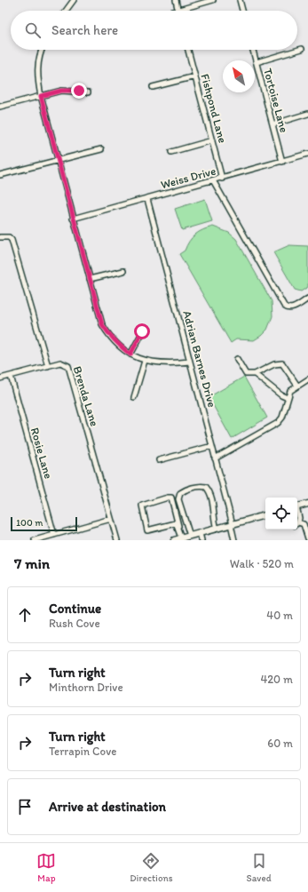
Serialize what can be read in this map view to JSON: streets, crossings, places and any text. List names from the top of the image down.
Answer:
{
  "streets": {
    "street": [
      "Tortoise Lane",
      "Fishpond Lane",
      "Weiss Drive",
      "Adrian Barnes Drive",
      "Brenda Lane",
      "Rosie Lane"
    ]
  },
  "crossings": [
    ["Tortoise Lane", "Weiss Drive"],
    ["Fishpond Lane", "Weiss Drive"],
    ["Weiss Drive", "Adrian Barnes Drive"]
  ],
  "scale_bar": "100 m",
  "north": "top left",
  "page": {
    "search": "Search here",
    "scale": "100 m",
    "heading": ["7 min", "Walk · 520 m"],
    "list": [
      ["Continue", "Rush Cove", "40 m"],
      ["Turn right", "Minthorn Drive", "420 m"],
      ["Turn right", "Terrapin Cove", "60 m"],
      "Arrive at destination"
    ],
    "nav": ["Map", "Directions", "Saved"]
  }
}
